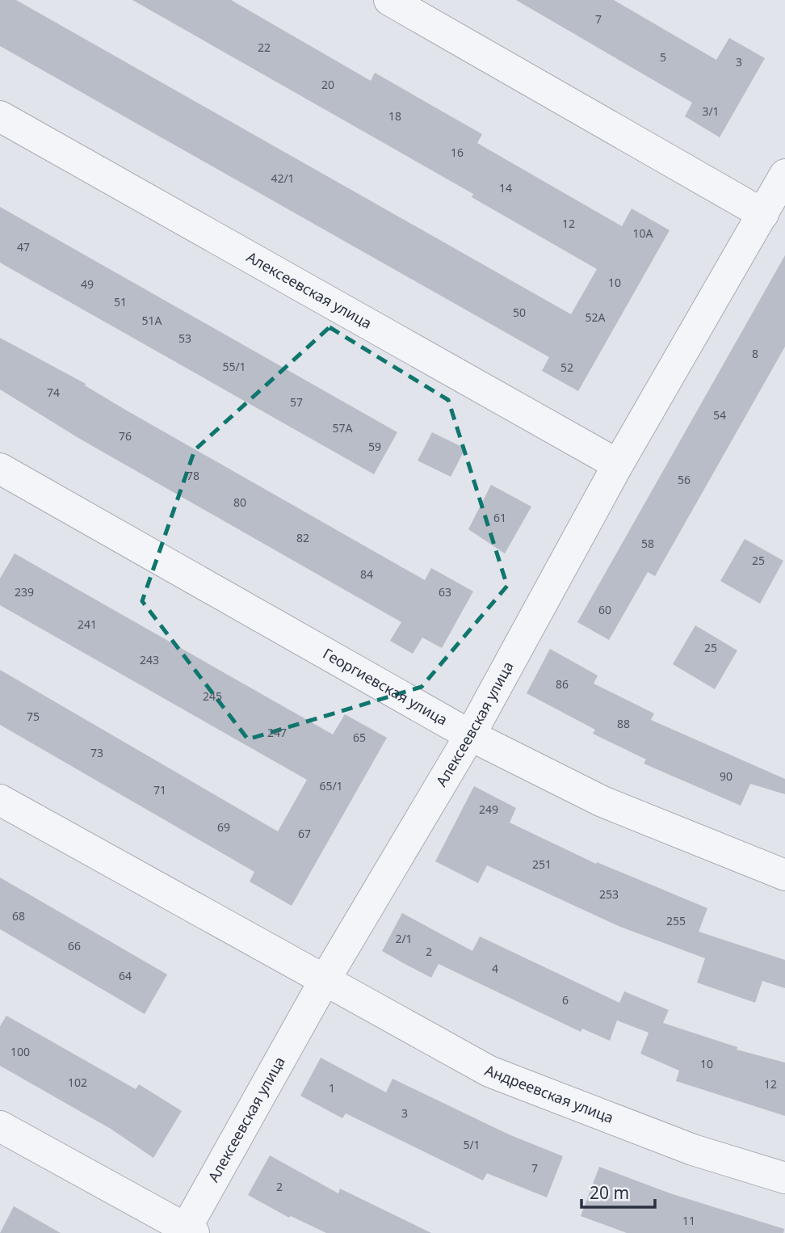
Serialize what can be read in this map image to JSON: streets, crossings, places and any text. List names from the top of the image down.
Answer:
{
  "streets": {
    "street": ["Алексеевская улица", "Георгиевская улица", "Андреевская улица"]
  },
  "crossings": [
    ["Алексеевская улица", "Георгиевская улица"],
    ["Алексеевская улица", "Андреевская улица"]
  ],
  "house_numbers": [
    "7",
    "22",
    "5",
    "3",
    "20",
    "3/1",
    "18",
    "16",
    "42/1",
    "14",
    "12",
    "10А",
    "47",
    "10",
    "49",
    "51",
    "50",
    "52А",
    "51А",
    "53",
    "8",
    "55/1",
    "52",
    "74",
    "57",
    "54",
    "57А",
    "76",
    "59",
    "78",
    "56",
    "80",
    "61",
    "82",
    "58",
    "25",
    "84",
    "239",
    "63",
    "60",
    "241",
    "25",
    "243",
    "86",
    "245",
    "75",
    "88",
    "247",
    "65",
    "73",
    "90",
    "65/1",
    "71",
    "249",
    "69",
    "67",
    "251",
    "253",
    "68",
    "255",
    "2/1",
    "66",
    "2",
    "4",
    "64",
    "6",
    "100",
    "10",
    "102",
    "12",
    "1",
    "3",
    "5/1",
    "7",
    "2",
    "11"
  ],
  "scale_bar": "20 m"
}
